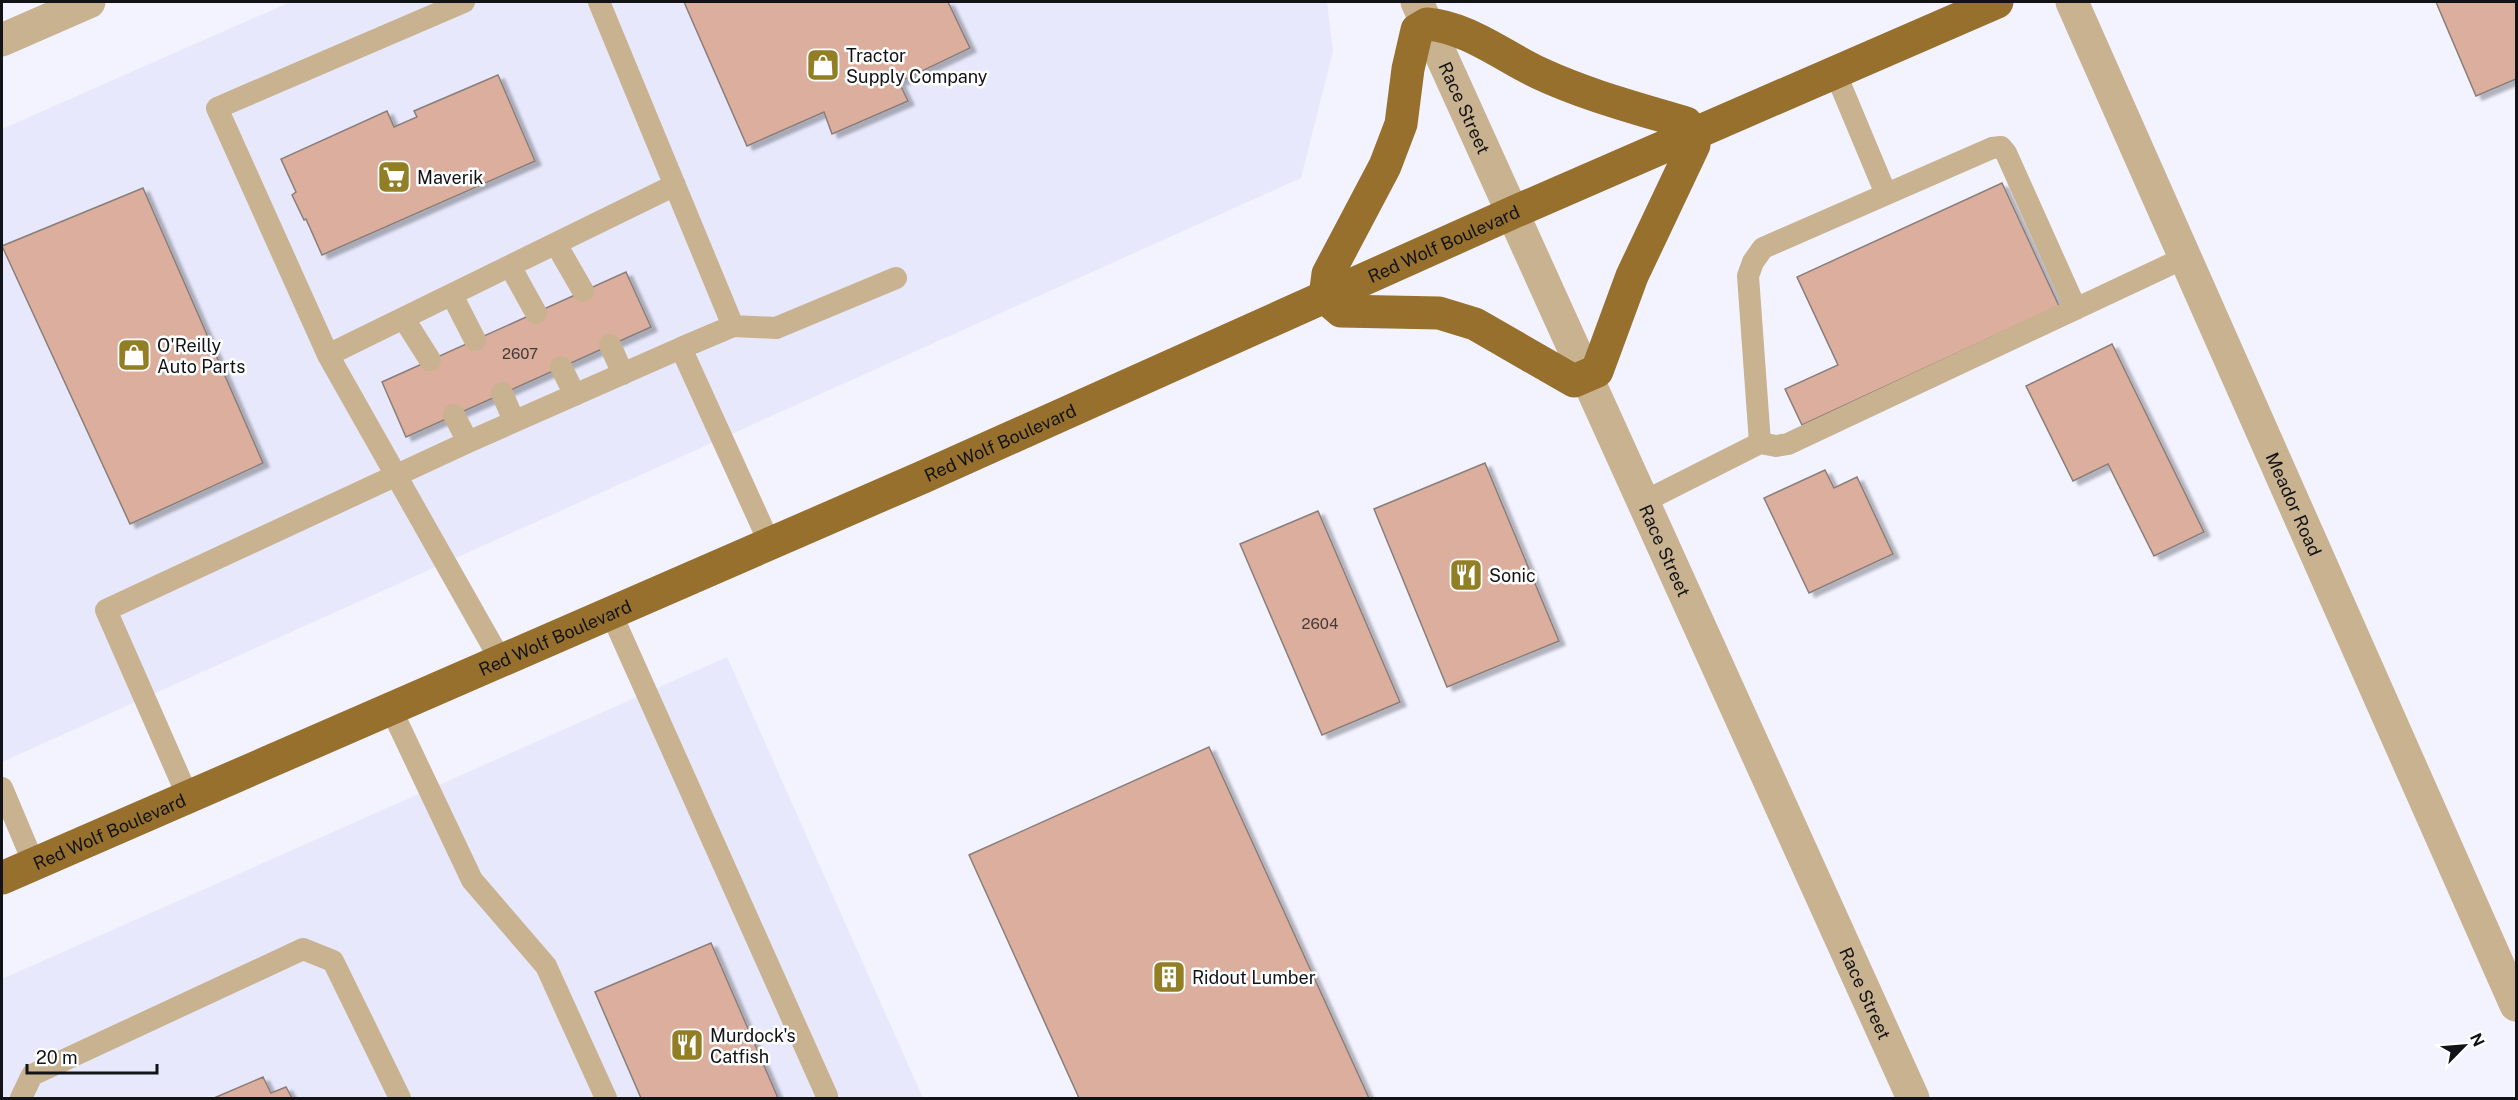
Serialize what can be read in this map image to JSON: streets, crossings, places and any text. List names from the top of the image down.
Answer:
{
  "streets": {
    "highway": ["Red Wolf Boulevard"],
    "street": ["Race Street", "Meador Road"]
  },
  "crossings": [
    ["Race Street", "Red Wolf Boulevard"]
  ],
  "places": {
    "shop": ["Tractor Supply Company", "O'Reilly Auto Parts"],
    "supermarket": ["Maverik"],
    "restaurant": ["Sonic", "Murdock's Catfish"],
    "building": ["Ridout Lumber"]
  },
  "house_numbers": ["2607", "2604"],
  "scale_bar": "20 m",
  "north": "top right"
}
